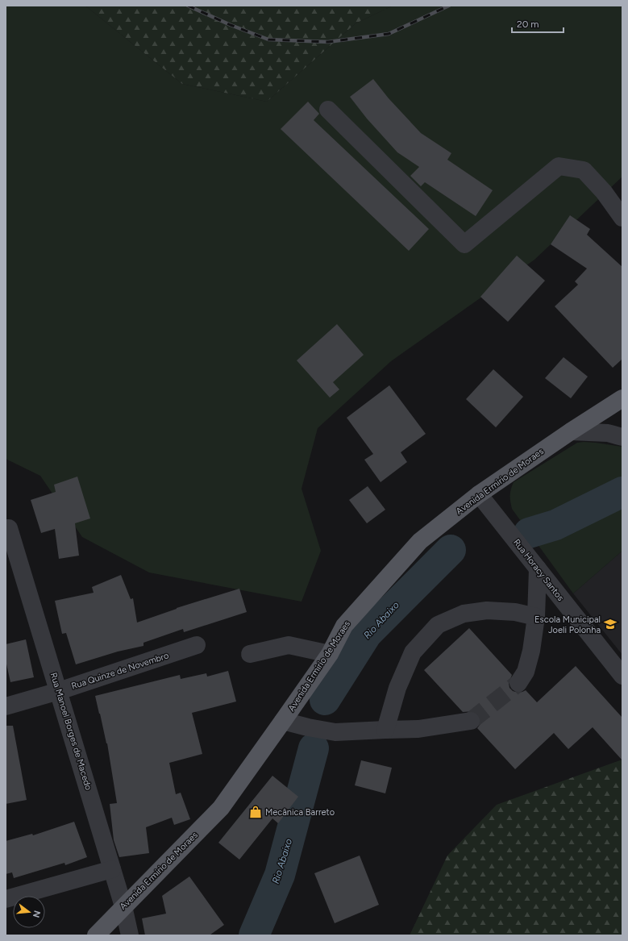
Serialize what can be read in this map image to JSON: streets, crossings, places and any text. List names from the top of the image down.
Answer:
{
  "streets": {
    "main road": ["Avenida Ermirio de Moraes"],
    "street": ["Rua Horacy Santos", "Rua Quinze de Novembro", "Rua Manoel Borges de Macedo"]
  },
  "crossings": [
    ["Avenida Ermirio de Moraes", "Rua Horacy Santos"],
    ["Avenida Ermirio de Moraes", "Rua Manoel Borges de Macedo"],
    ["Rua Quinze de Novembro", "Rua Manoel Borges de Macedo"]
  ],
  "water": ["Rio Abaixo"],
  "places": {
    "school or university": ["Escola Municipal Joeli Polonha"],
    "shop": ["Mecânica Barreto"]
  },
  "scale_bar": "20 m",
  "north": "right"
}
